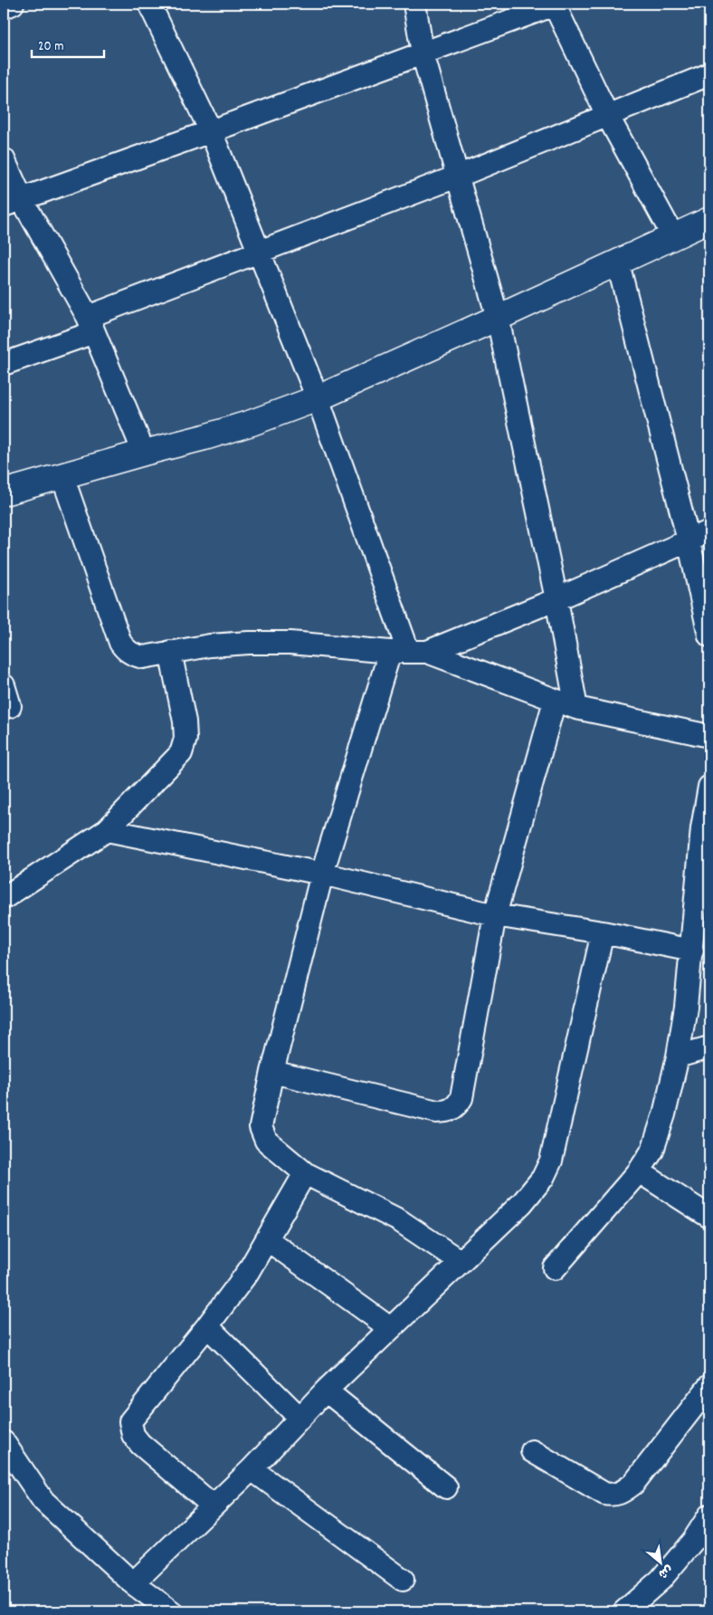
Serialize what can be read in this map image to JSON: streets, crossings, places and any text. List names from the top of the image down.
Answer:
{
  "scale_bar": "20 m",
  "north": "bottom right"
}
